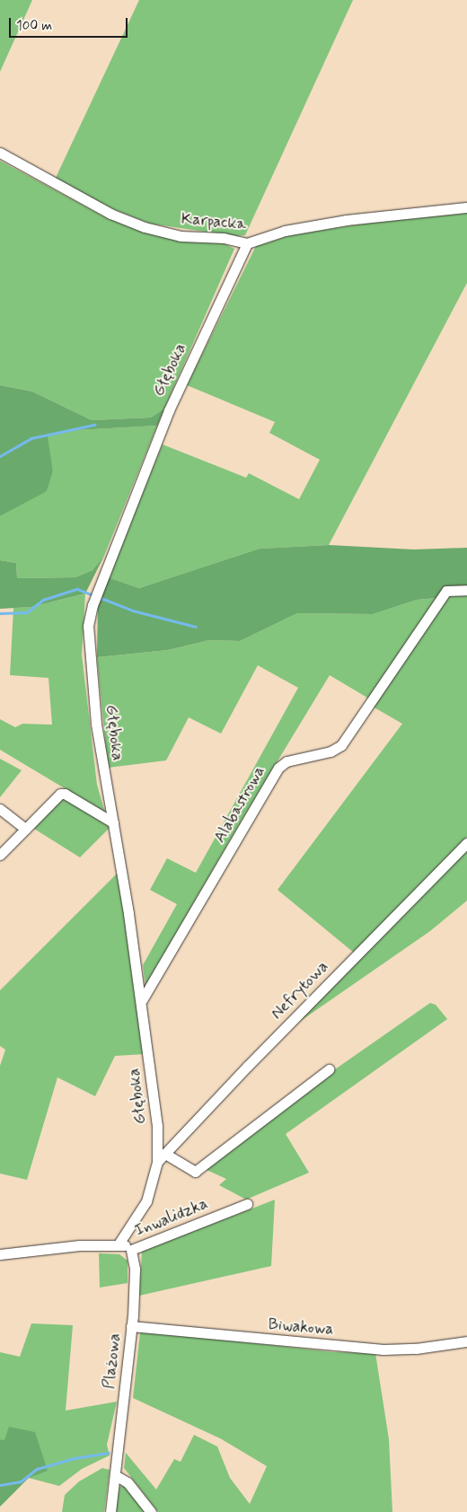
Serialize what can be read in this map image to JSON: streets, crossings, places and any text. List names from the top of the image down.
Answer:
{
  "streets": {
    "street": [
      "Karpacka",
      "Głęboka",
      "Alabastrowa",
      "Nefrytowa",
      "Inwalidzka",
      "Biwakowa",
      "Plażowa"
    ]
  },
  "crossings": [
    ["Karpacka", "Głęboka"],
    ["Głęboka", "Alabastrowa"],
    ["Głęboka", "Nefrytowa"],
    ["Głęboka", "Inwalidzka"],
    ["Inwalidzka", "Plażowa"],
    ["Biwakowa", "Plażowa"]
  ],
  "scale_bar": "100 m"
}
